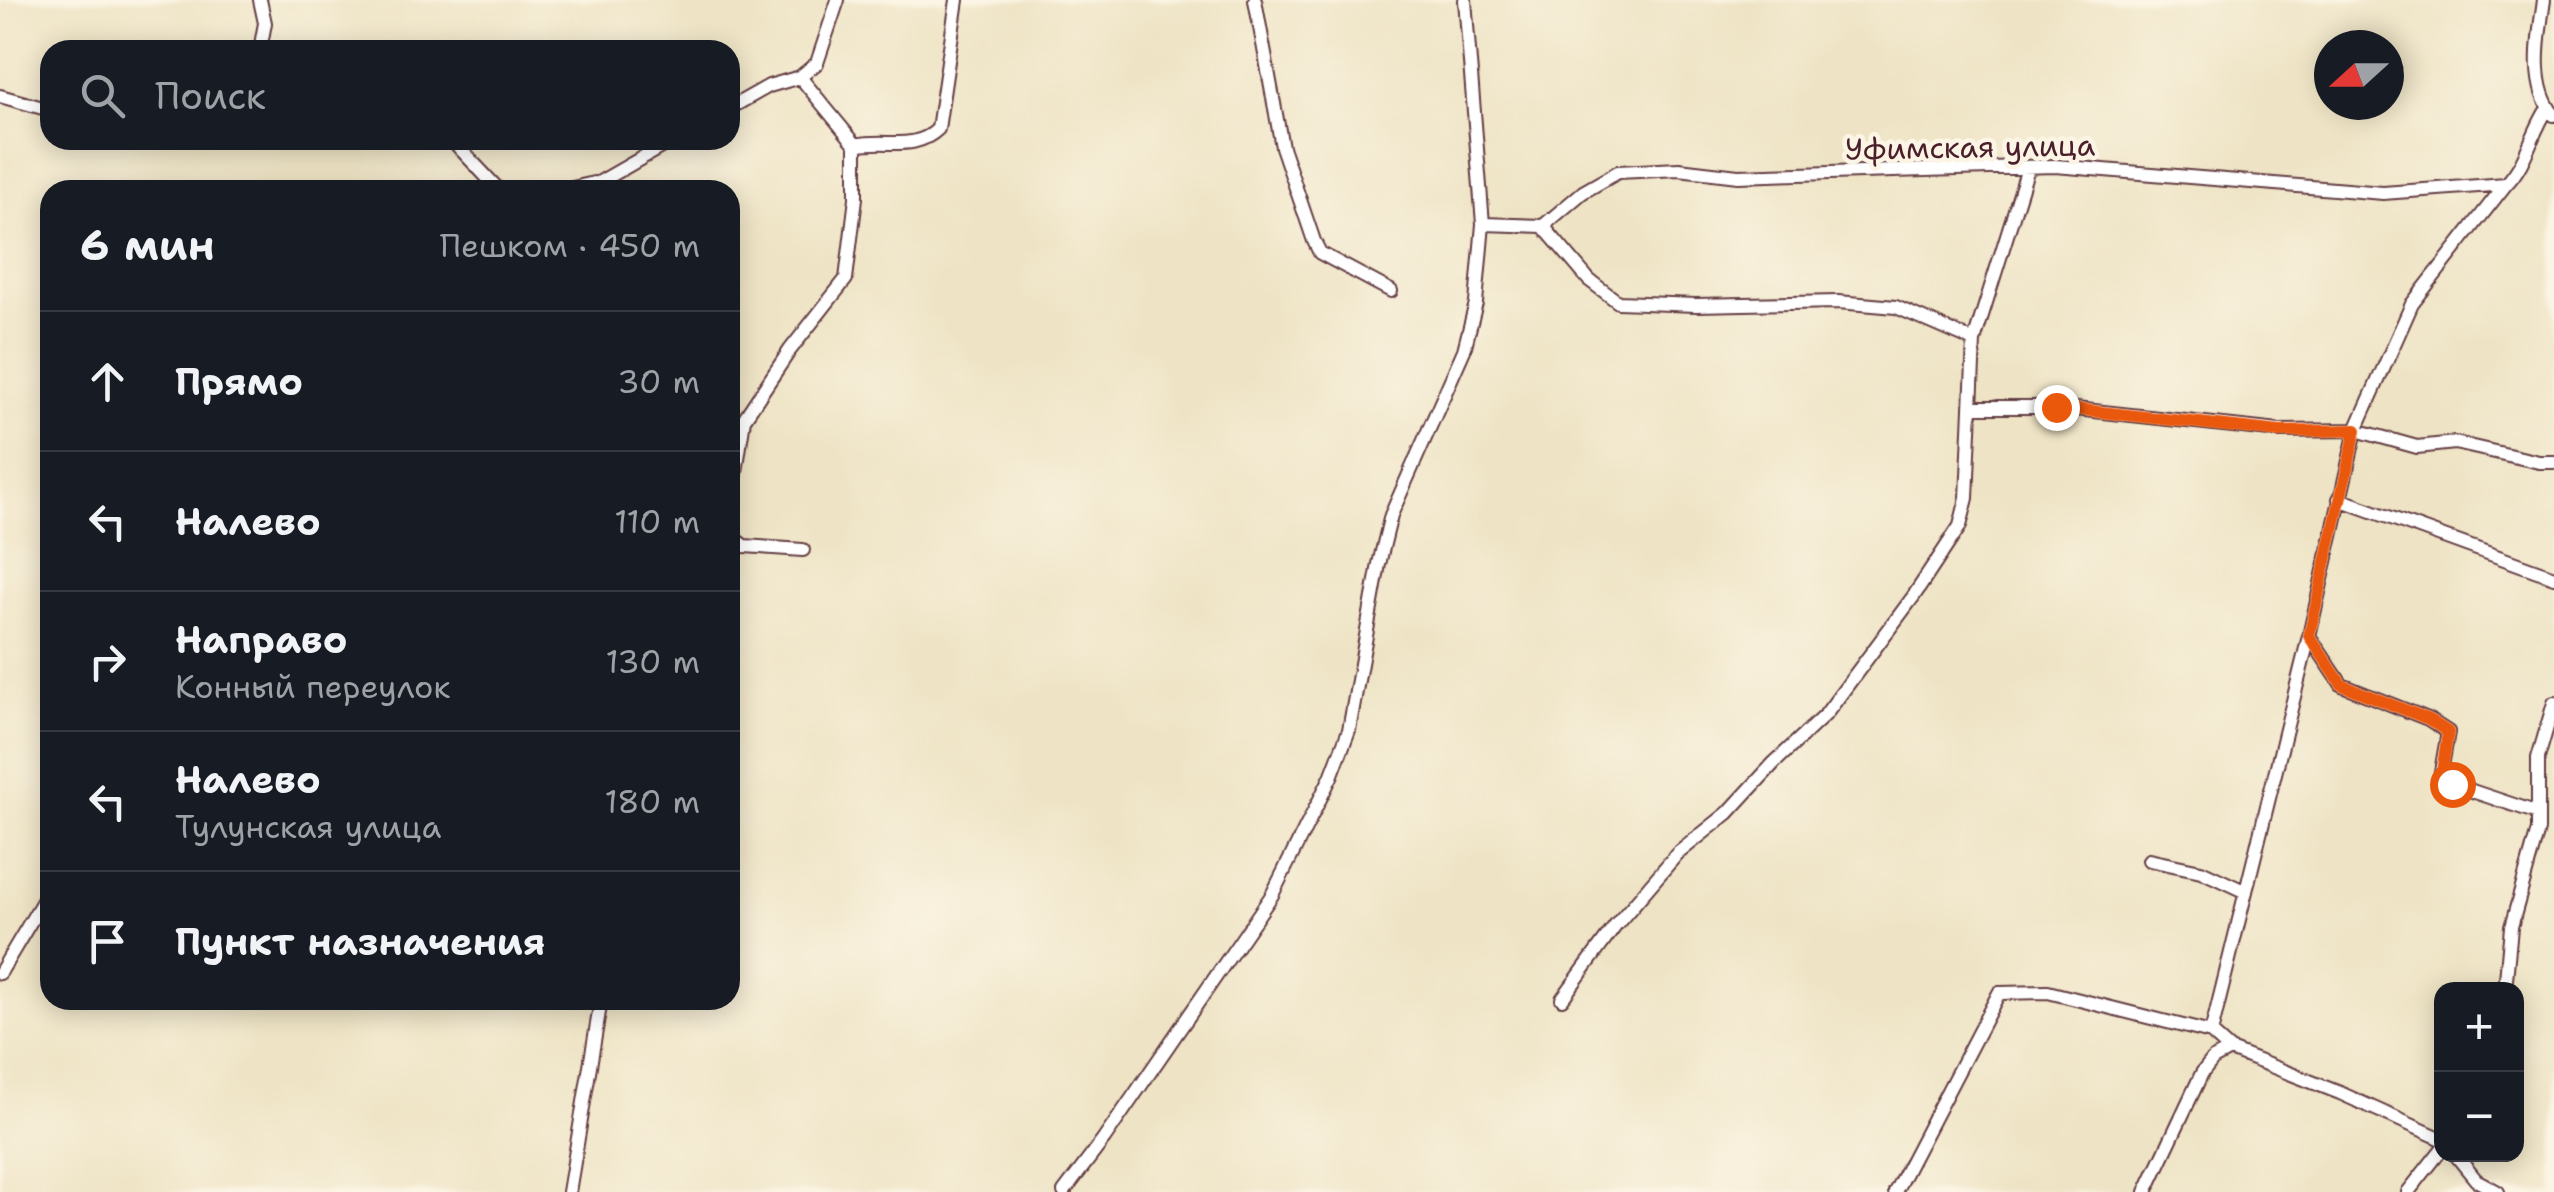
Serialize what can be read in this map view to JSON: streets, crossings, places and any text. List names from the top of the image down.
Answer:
{
  "streets": {
    "street": ["Уфимская улица"]
  },
  "north": "left",
  "page": {
    "search": "Поиск",
    "heading": ["6 мин", "Пешком · 450 m"],
    "list": [
      ["Прямо", "30 m"],
      ["Налево", "110 m"],
      ["Направо", "Конный переулок", "130 m"],
      ["Налево", "Тулунская улица", "180 m"],
      "Пункт назначения"
    ],
    "map_buttons": ["+", "−"]
  }
}
